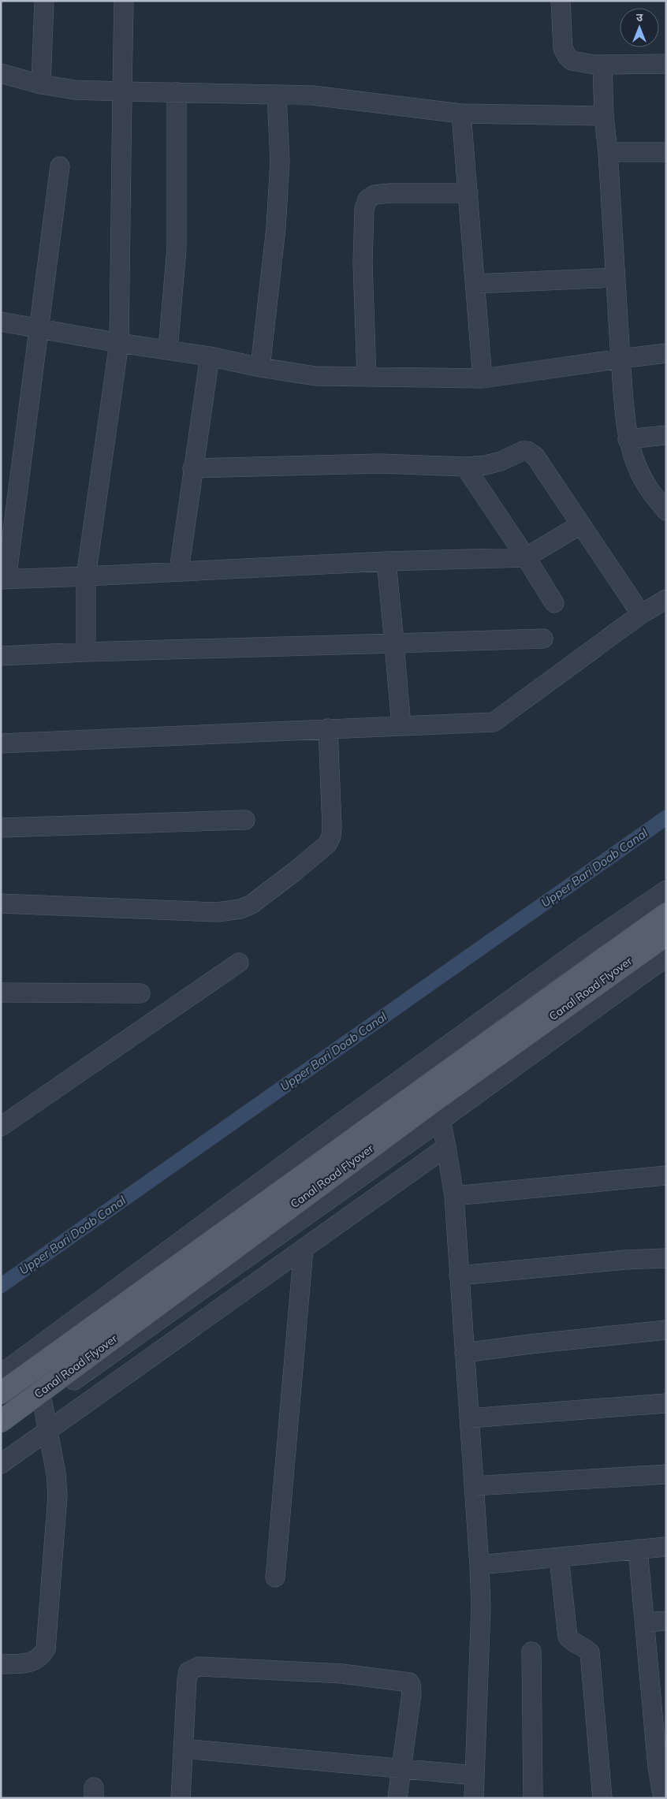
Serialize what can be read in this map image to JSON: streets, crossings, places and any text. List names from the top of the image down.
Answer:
{
  "streets": {
    "main road": ["Canal Road Flyover"]
  },
  "water": ["Upper Bari Doab Canal"],
  "north": "top"
}
